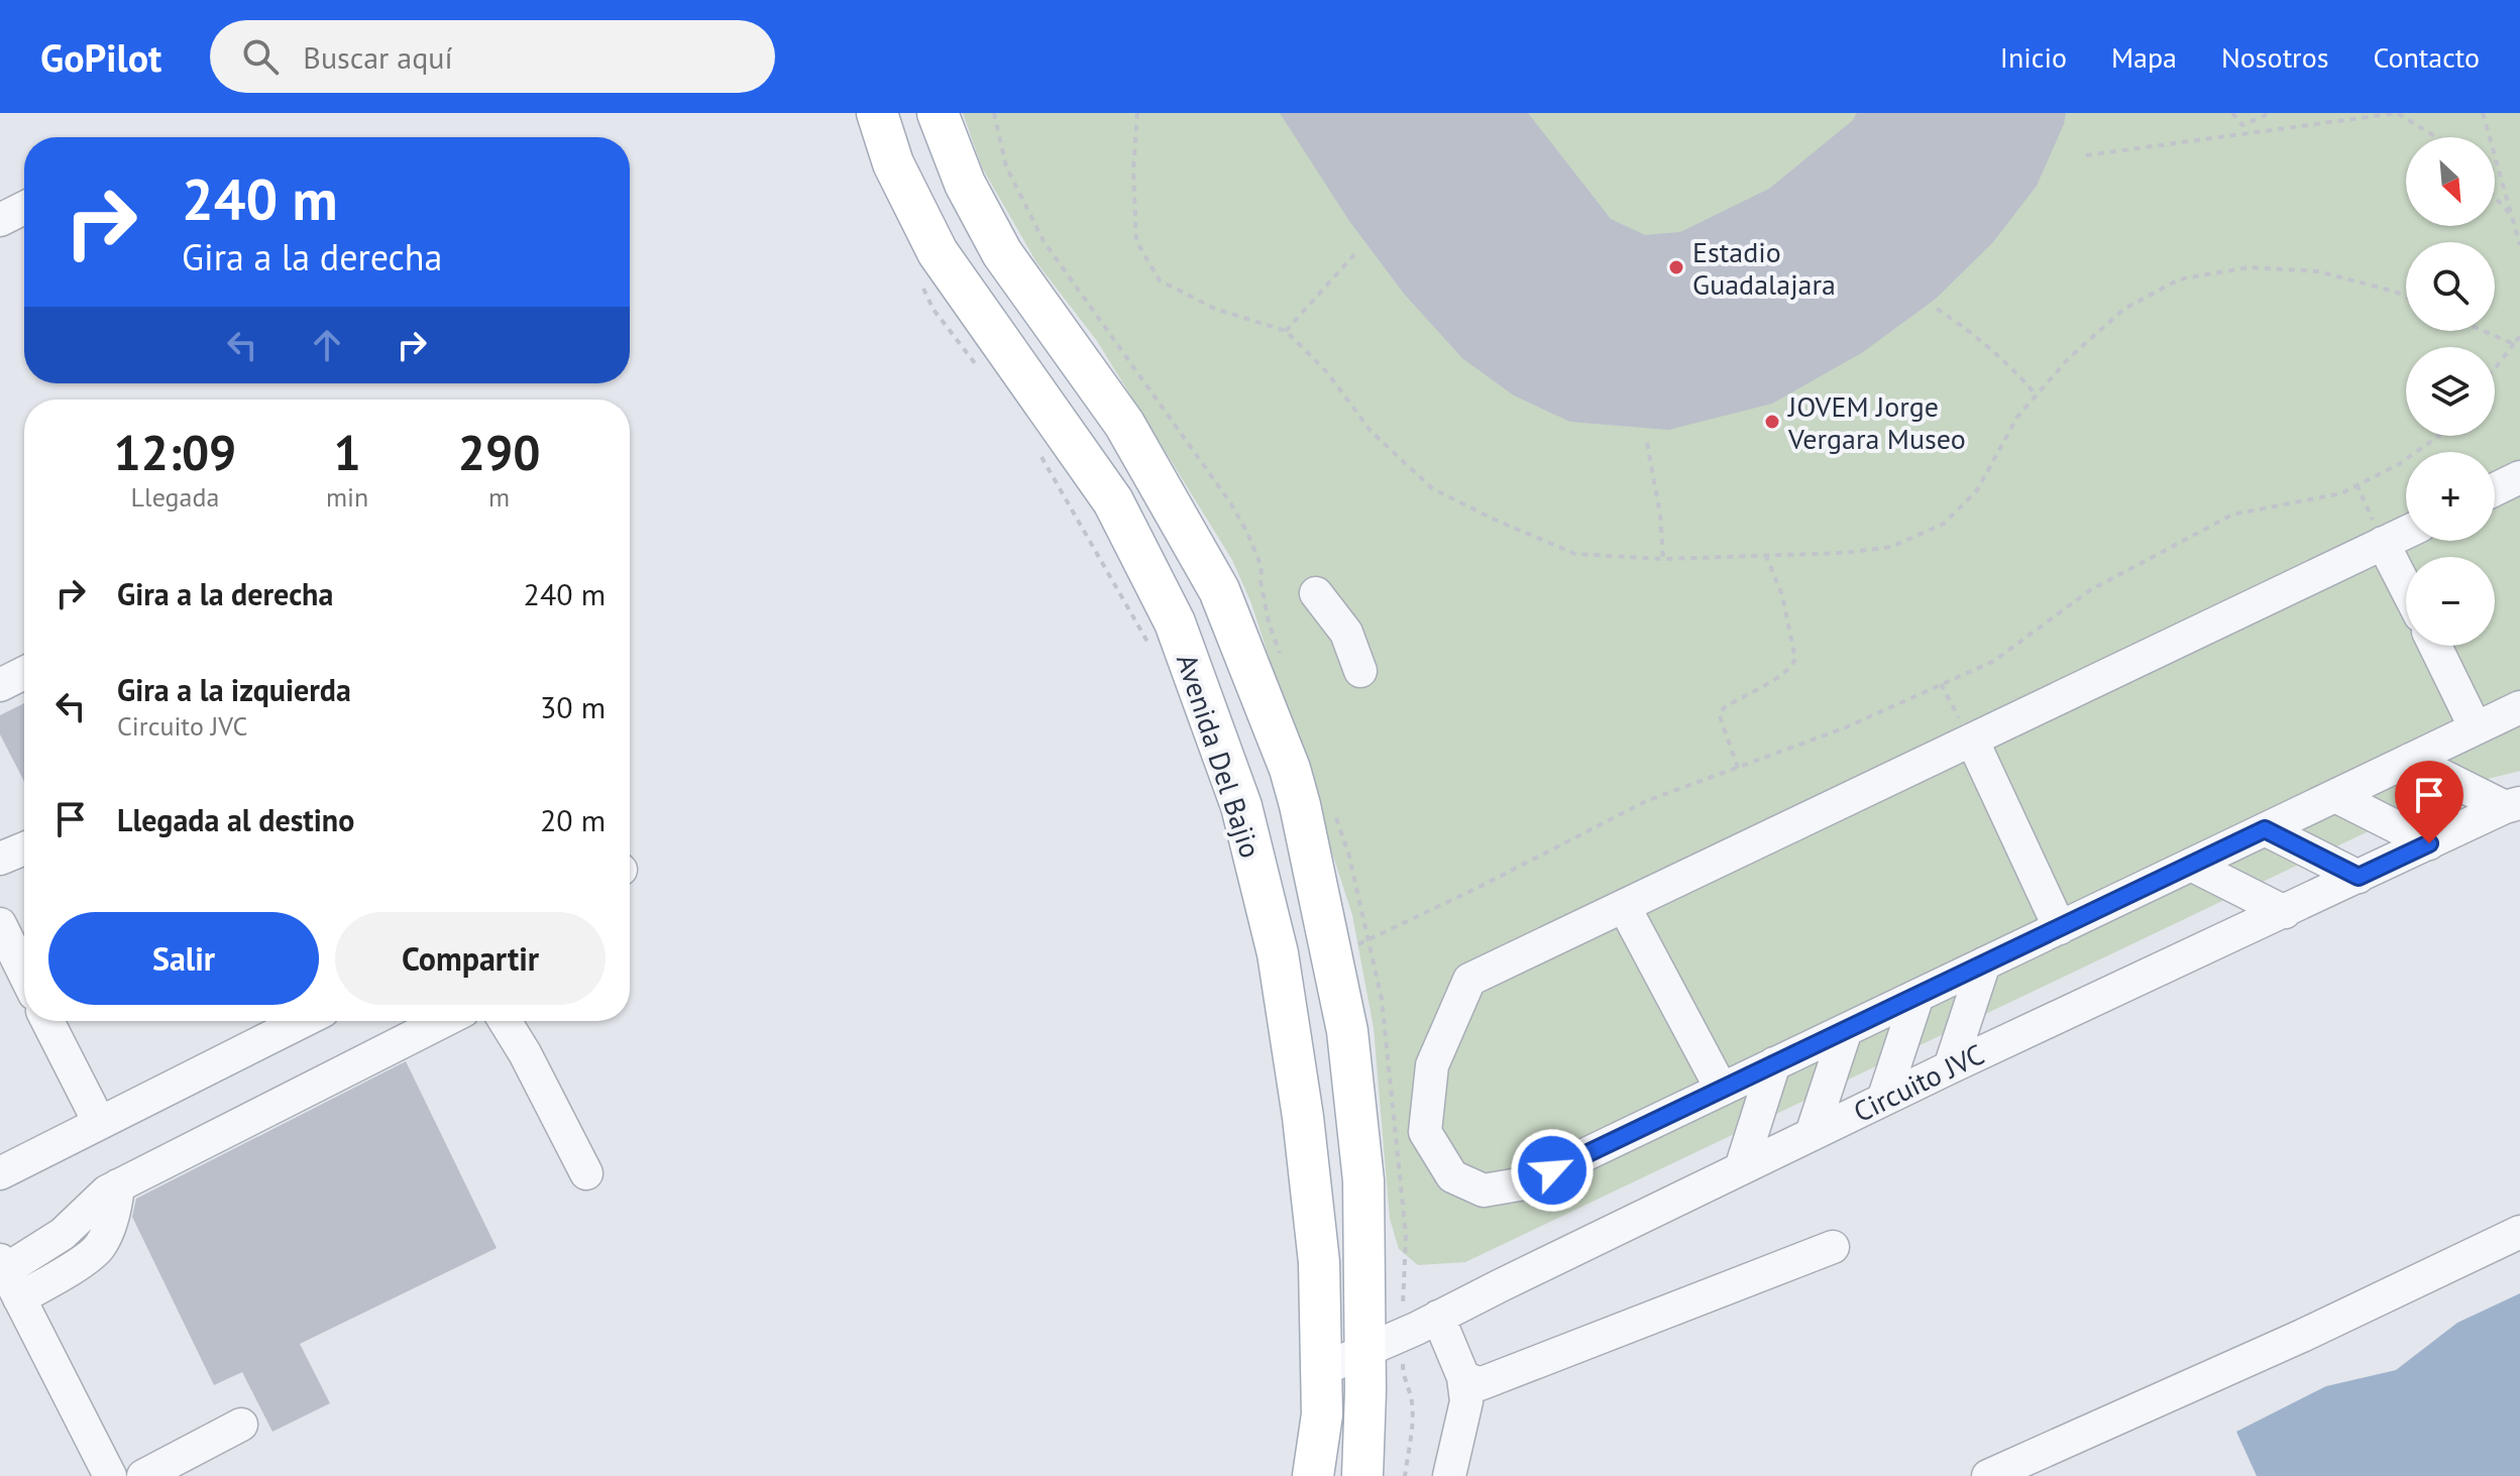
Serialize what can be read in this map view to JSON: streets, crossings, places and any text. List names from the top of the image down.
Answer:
{
  "streets": {
    "main road": ["Avenida Del Bajio"],
    "lane": ["Circuito JVC"]
  },
  "crossings": [
    ["Avenida Del Bajio", "Circuito JVC"]
  ],
  "places": ["Estadio Guadalajara", "JOVEM Jorge Vergara Museo"],
  "north": "bottom right",
  "page": {
    "header": "GoPilot",
    "search": "Buscar aquí",
    "nav": [
      "Inicio",
      "Mapa",
      "Nosotros",
      "Contacto"
    ],
    "map_buttons": ["+", "−"],
    "turn": ["240 m", "Gira a la derecha"],
    "eta": [
      "12:09",
      "Llegada",
      "1",
      "min",
      "290",
      "m"
    ],
    "list": [
      {
        "name": "Gira a la derecha",
        "value": "240 m"
      },
      {
        "name": "Gira a la izquierda",
        "note": "Circuito JVC",
        "value": "30 m"
      },
      {
        "name": "Llegada al destino",
        "value": "20 m"
      }
    ],
    "buttons": ["Salir", "Compartir"]
  }
}
